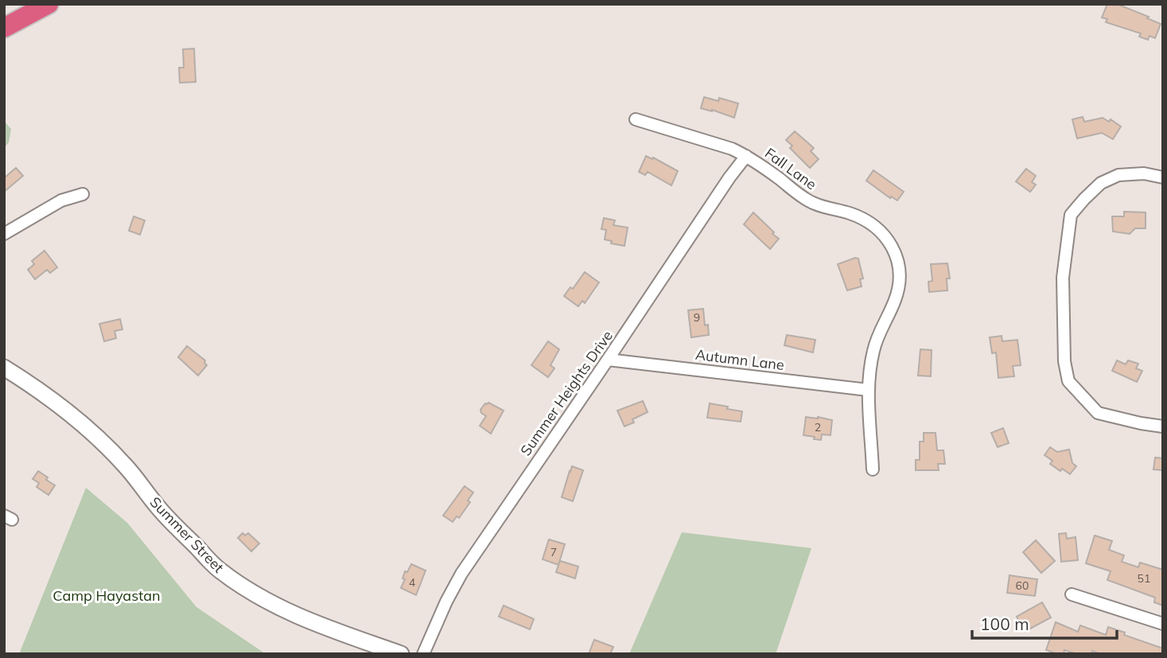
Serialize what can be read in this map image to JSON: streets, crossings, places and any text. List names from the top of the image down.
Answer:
{
  "streets": {
    "main road": ["Summer Street"],
    "street": ["Fall Lane", "Autumn Lane", "Summer Heights Drive"]
  },
  "crossings": [
    ["Fall Lane", "Autumn Lane"],
    ["Fall Lane", "Summer Heights Drive"],
    ["Autumn Lane", "Summer Heights Drive"]
  ],
  "parks": ["Camp Hayastan"],
  "house_numbers": [
    "9",
    "2",
    "7",
    "51",
    "4",
    "60"
  ],
  "scale_bar": "100 m"
}
